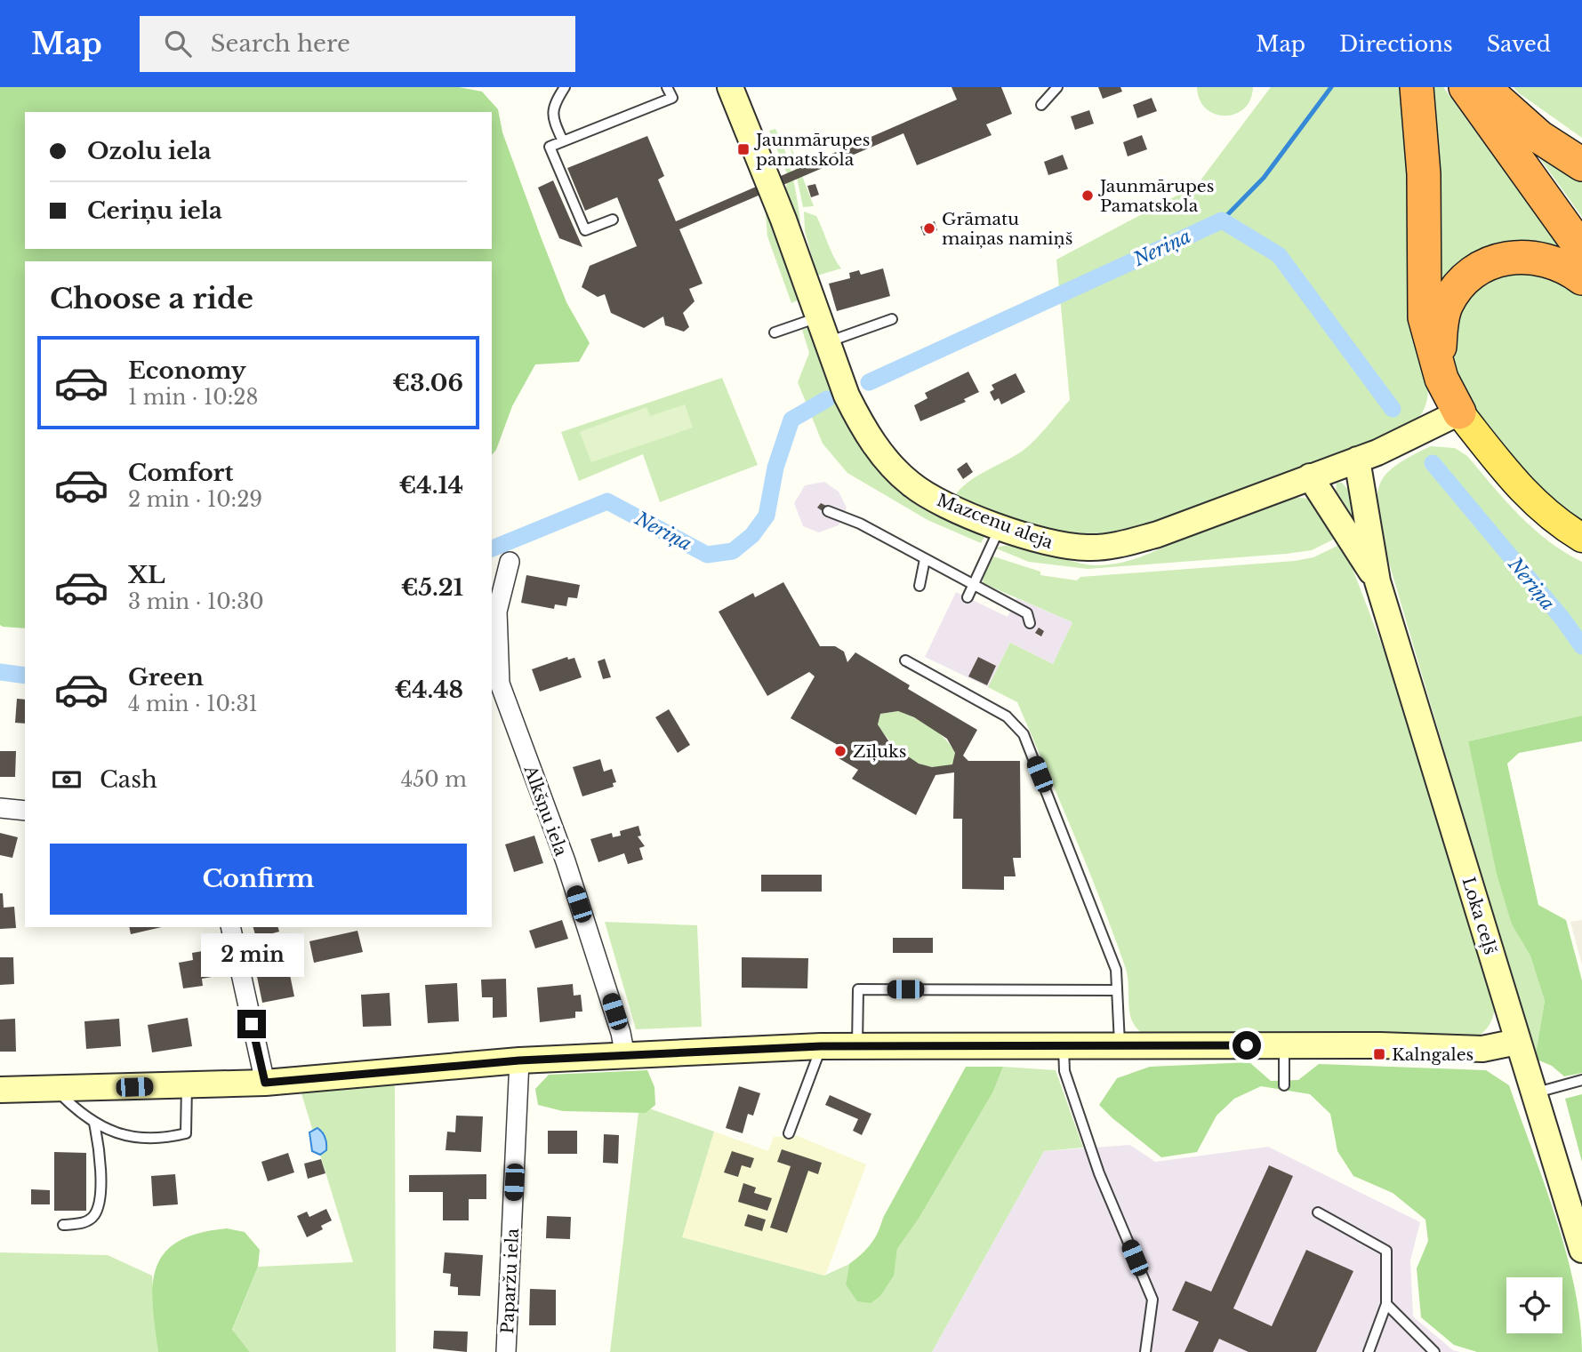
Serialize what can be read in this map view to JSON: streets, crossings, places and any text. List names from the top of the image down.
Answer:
{
  "streets": {
    "main road": ["Mazcenu aleja", "Loka ceļš"],
    "street": ["Alkšņu iela", "Paparžu iela"]
  },
  "crossings": [
    ["Mazcenu aleja", "Loka ceļš"]
  ],
  "water": ["Neriņa"],
  "places": {
    "transit": ["Jaunmārupes pamatskola", "Kalngales"],
    "other": ["Jaunmārupes Pamatskola", "Grāmatu maiņas namiņš", "Zīļuks"]
  },
  "page": {
    "header": "Map",
    "search": "Search here",
    "nav": ["Map", "Directions", "Saved"],
    "banner": ["Ozolu iela", "Ceriņu iela"],
    "heading": "Choose a ride",
    "list": [
      {
        "name": "Economy",
        "note": "1 min · 10:28",
        "value": "€3.06"
      },
      {
        "name": "Comfort",
        "note": "2 min · 10:29",
        "value": "€4.14"
      },
      {
        "name": "XL",
        "note": "3 min · 10:30",
        "value": "€5.21"
      },
      {
        "name": "Green",
        "note": "4 min · 10:31",
        "value": "€4.48"
      }
    ],
    "pay": ["Cash", "450 m"],
    "buttons": "Confirm",
    "bubble": "2 min"
  }
}
